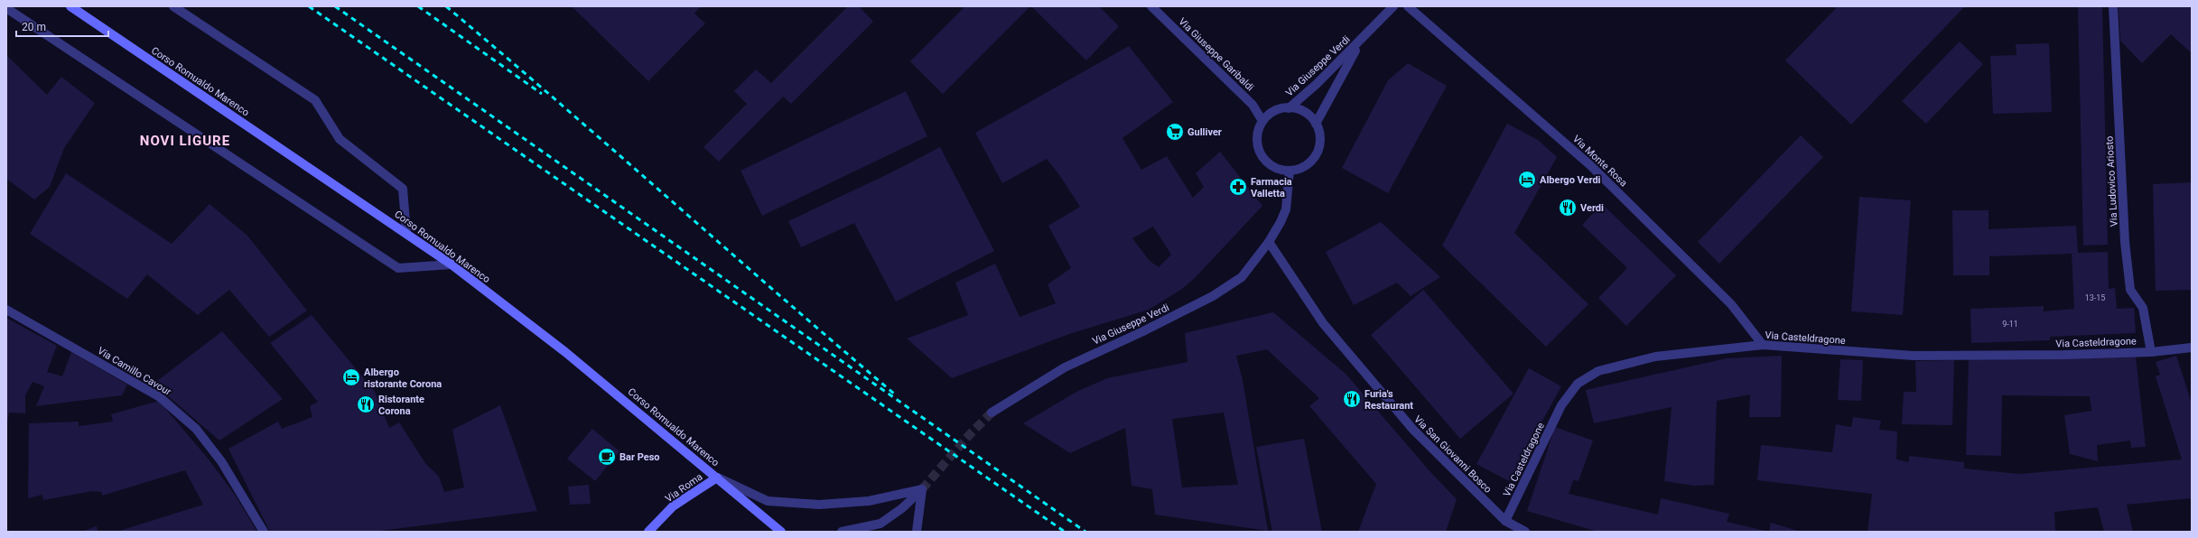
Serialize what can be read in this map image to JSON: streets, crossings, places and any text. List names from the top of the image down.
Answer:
{
  "streets": {
    "main road": ["Corso Romualdo Marenco", "Via Roma"],
    "street": [
      "Via Giuseppe Garibaldi",
      "Via Giuseppe Verdi",
      "Via Monte Rosa",
      "Via Ludovico Ariosto",
      "Via Casteldragone",
      "Via Camillo Cavour",
      "Via San Giovanni Bosco"
    ]
  },
  "crossings": [
    ["Via Giuseppe Garibaldi", "Via Giuseppe Verdi"],
    ["Via Giuseppe Verdi", "Via San Giovanni Bosco"],
    ["Corso Romualdo Marenco", "Via Roma"],
    ["Via Monte Rosa", "Via Casteldragone"],
    ["Via Ludovico Ariosto", "Via Casteldragone"],
    ["Via Casteldragone", "Via San Giovanni Bosco"]
  ],
  "districts": ["NOVI LIGURE"],
  "places": {
    "supermarket": ["Gulliver"],
    "hotel": ["Albergo Verdi", "Albergo ristorante Corona"],
    "pharmacy": ["Farmacia Valletta"],
    "restaurant": ["Verdi", "Furia's Restaurant", "Ristorante Corona"],
    "cafe": ["Bar Peso"]
  },
  "house_numbers": ["13-15", "9-11"],
  "scale_bar": "20 m"
}
